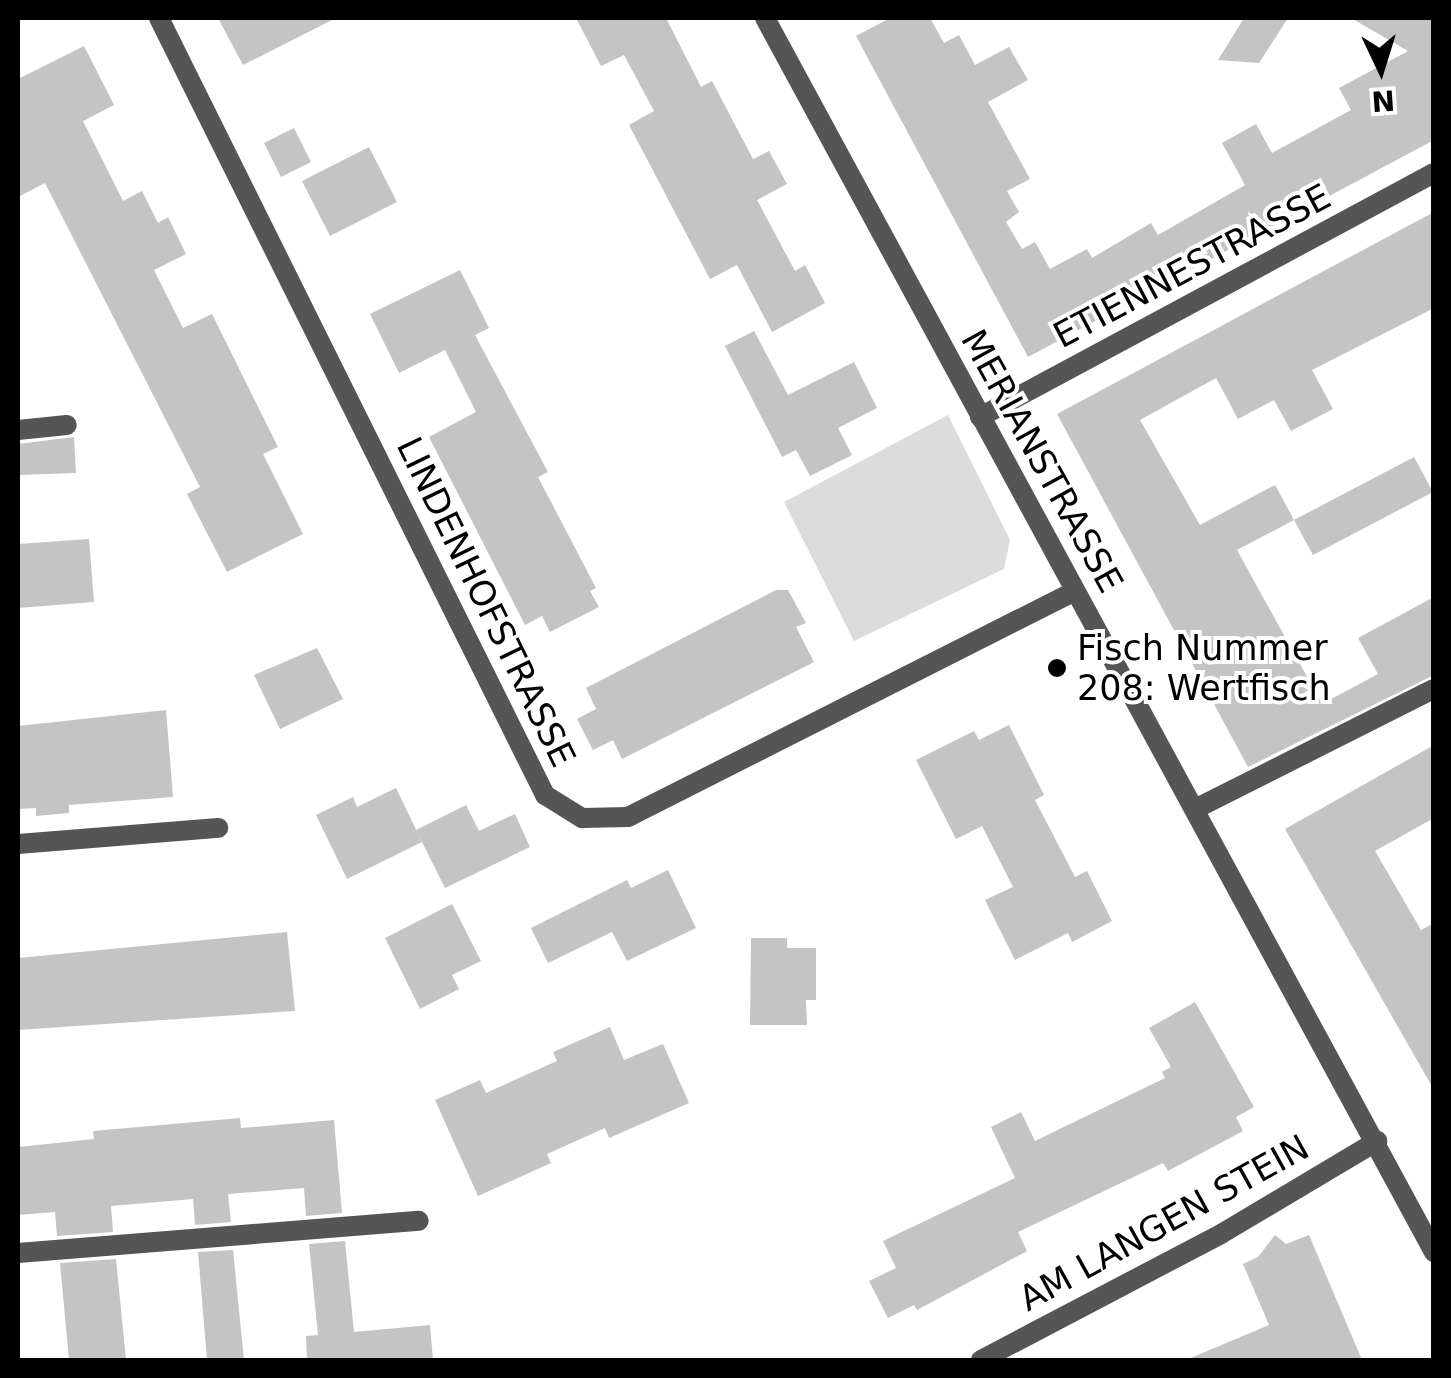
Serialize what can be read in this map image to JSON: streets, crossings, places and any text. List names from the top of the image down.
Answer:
{
  "streets": {
    "street": [
      "ETIENNESTRASSE",
      "MERIANSTRASSE",
      "LINDENHOFSTRASSE",
      "AM LANGEN STEIN"
    ]
  },
  "crossings": [
    ["ETIENNESTRASSE", "MERIANSTRASSE"],
    ["MERIANSTRASSE", "LINDENHOFSTRASSE"],
    ["MERIANSTRASSE", "AM LANGEN STEIN"]
  ],
  "places": ["Fisch Nummer 208: Wertfisch"],
  "north": "bottom"
}
